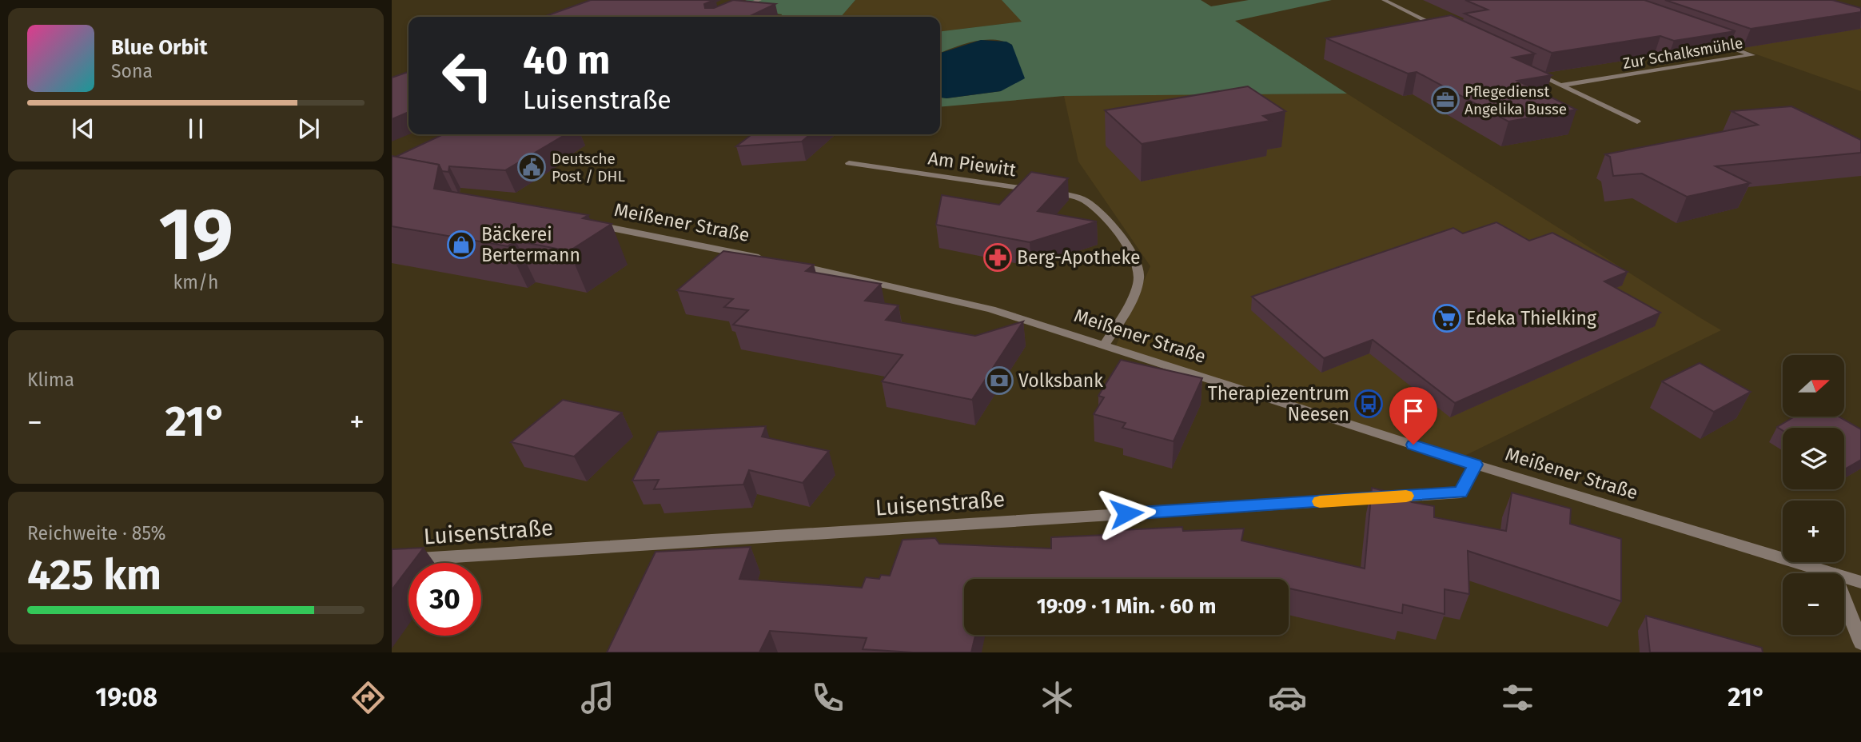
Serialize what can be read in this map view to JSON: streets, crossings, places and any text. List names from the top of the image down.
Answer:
{
  "streets": {
    "street": [
      "Zur Schalksmühle",
      "Am Piewitt",
      "Meißener Straße",
      "Luisenstraße"
    ]
  },
  "crossings": [
    ["Am Piewitt", "Meißener Straße"],
    ["Meißener Straße", "Luisenstraße"]
  ],
  "places": {
    "office": ["Pflegedienst Angelika Busse"],
    "public building": ["Deutsche Post / DHL"],
    "shop": ["Bäckerei Bertermann"],
    "pharmacy": ["Berg-Apotheke"],
    "supermarket": ["Edeka Thielking"],
    "bank": ["Volksbank"],
    "bus stop": ["Therapiezentrum Neesen"]
  },
  "north": "right",
  "page": {
    "turn": ["40 m", "Luisenstraße"],
    "song": ["Blue Orbit", "Sona"],
    "tile": [
      ["19", "km/h"],
      "Klima",
      ["Reichweite · 85%", "425 km"]
    ],
    "map_buttons": ["+", "−"],
    "heat": ["−", "21°", "+"],
    "limit": "30",
    "trip": "19:09 · 1 Min. · 60 m",
    "tabs": ["19:08", "21°"]
  }
}
